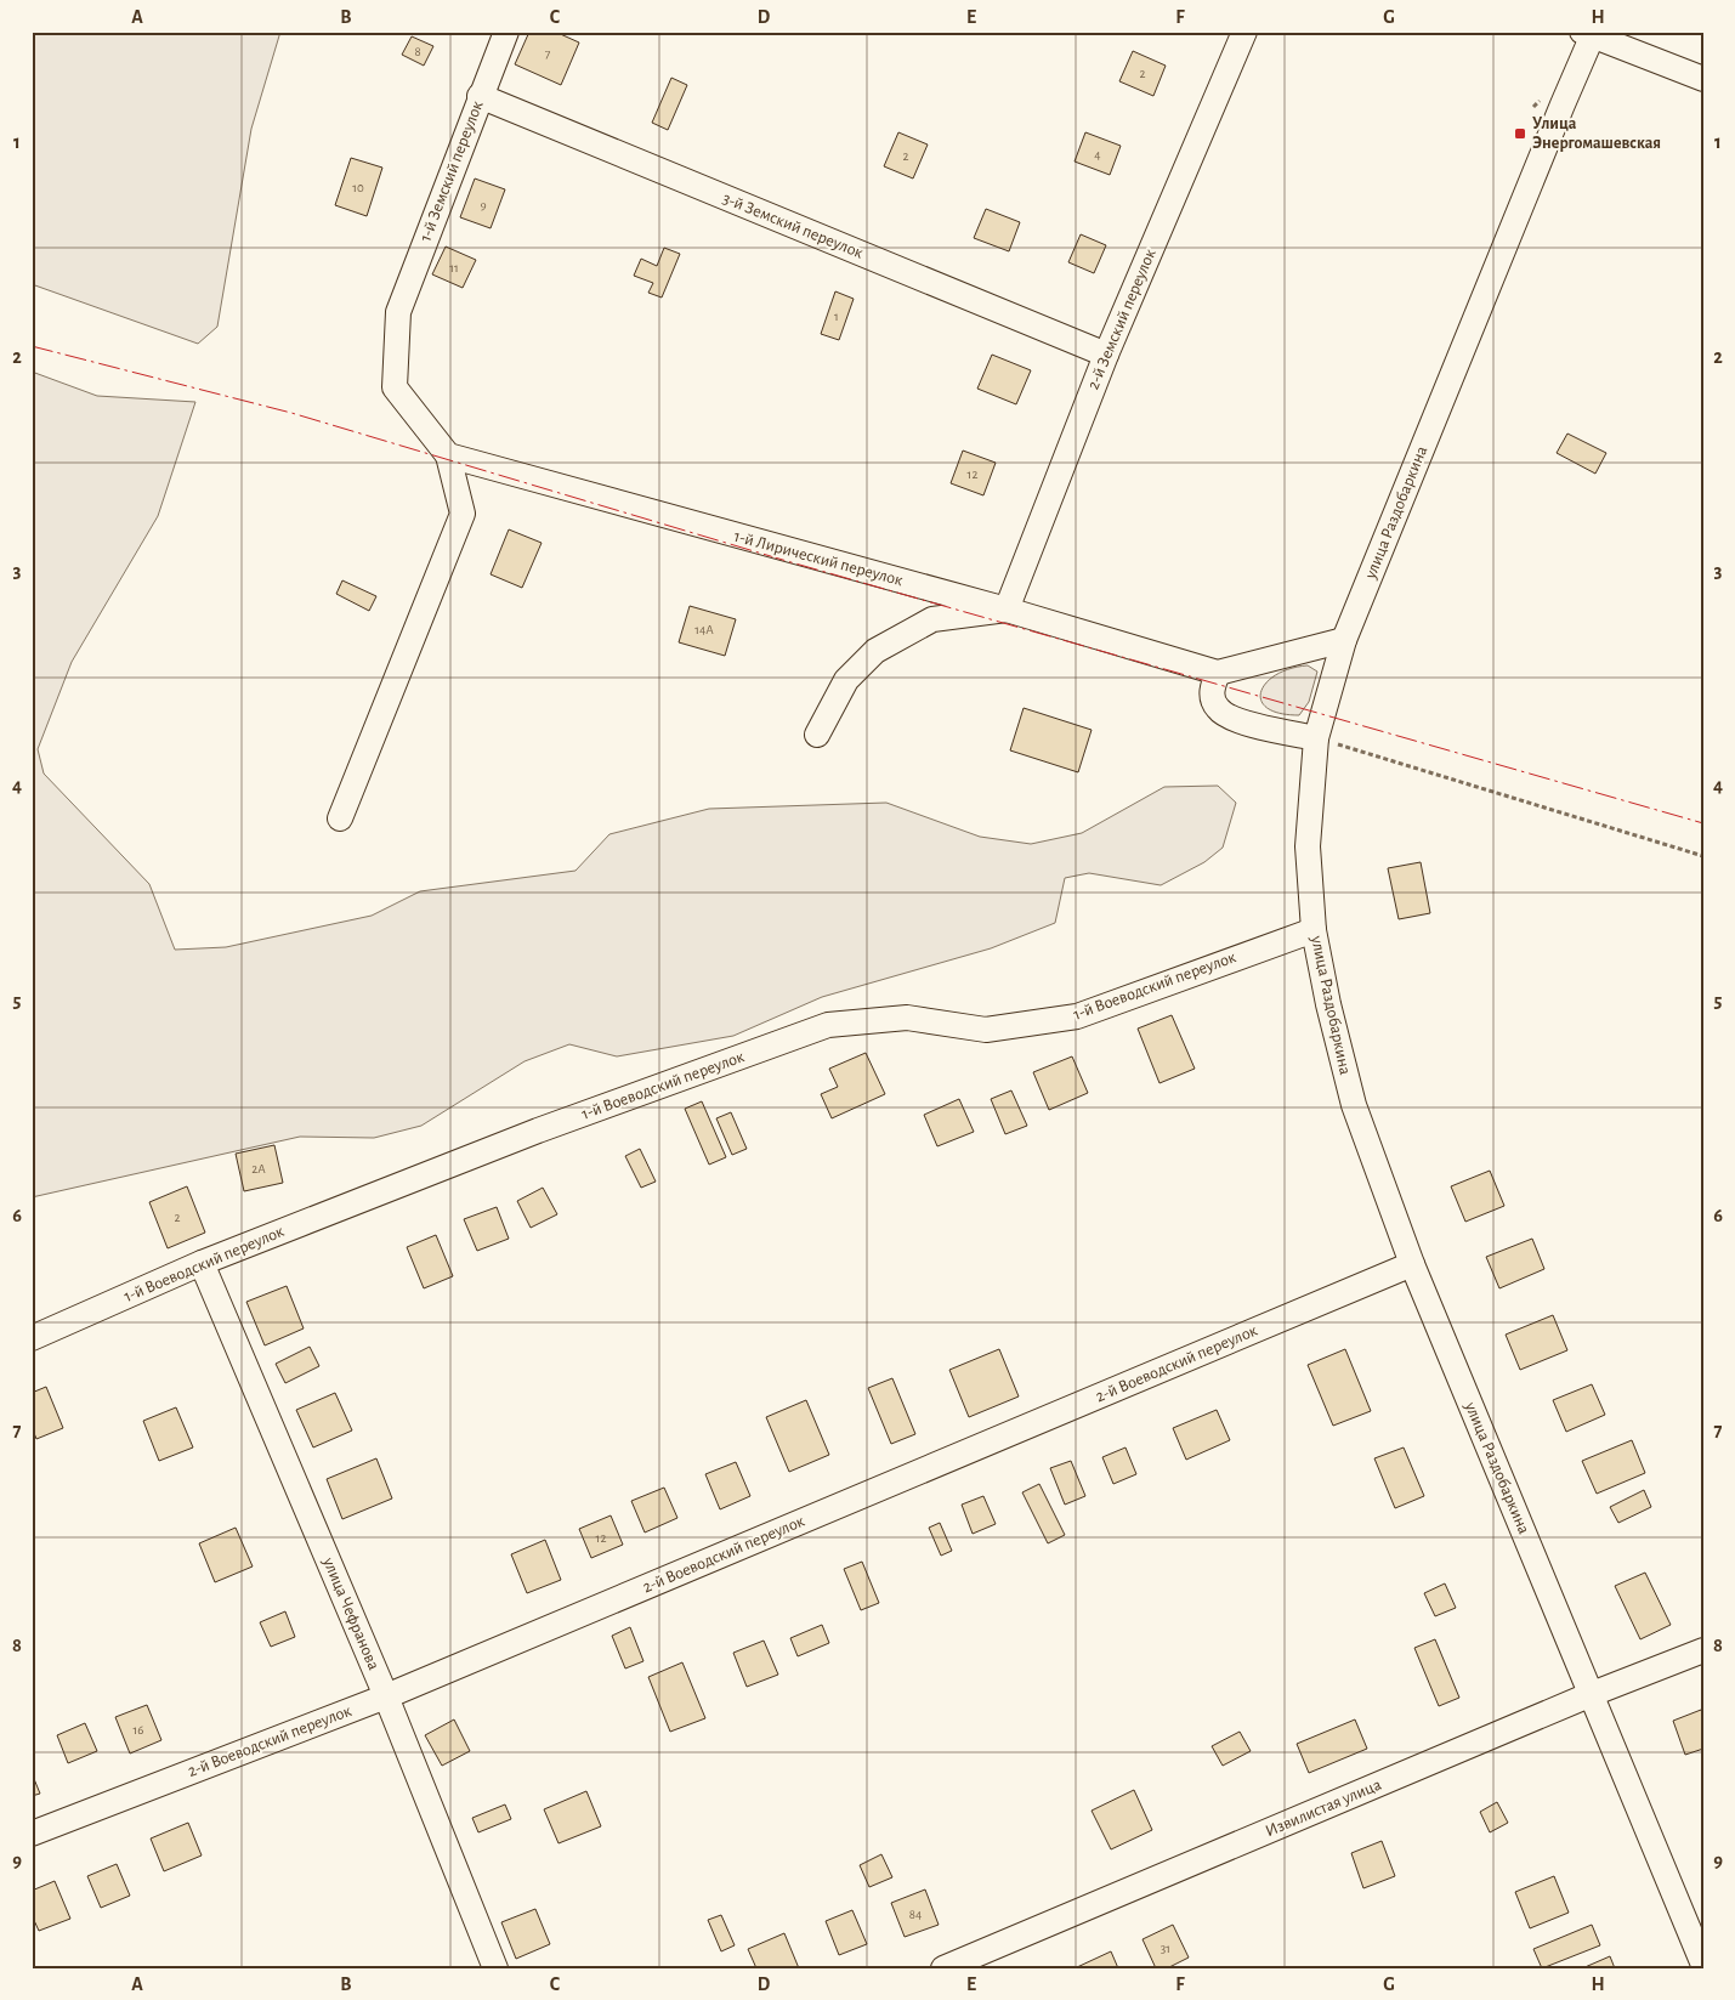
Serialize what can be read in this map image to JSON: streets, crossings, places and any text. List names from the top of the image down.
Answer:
{
  "streets": {
    "street": [
      "1-й Земский переулок",
      "3-й Земский переулок",
      "2-й Земский переулок",
      "улица Раздобаркина",
      "1-й Лирический переулок",
      "1-й Воеводский переулок",
      "2-й Воеводский переулок",
      "улица Чефранова",
      "Извилистая улица"
    ]
  },
  "crossings": [
    ["1-й Земский переулок", "3-й Земский переулок"],
    ["1-й Земский переулок", "1-й Лирический переулок"],
    ["3-й Земский переулок", "2-й Земский переулок"],
    ["2-й Земский переулок", "1-й Лирический переулок"],
    ["улица Раздобаркина", "1-й Воеводский переулок"],
    ["улица Раздобаркина", "2-й Воеводский переулок"],
    ["улица Раздобаркина", "Извилистая улица"],
    ["1-й Воеводский переулок", "улица Чефранова"],
    ["2-й Воеводский переулок", "улица Чефранова"]
  ],
  "places": {
    "transit": ["Улица Энергомашевская"]
  },
  "house_numbers": [
    "8",
    "7",
    "2",
    "4",
    "2",
    "10",
    "9",
    "11",
    "1",
    "12",
    "14А",
    "2А",
    "2",
    "12",
    "16",
    "84",
    "31"
  ],
  "grid": {
    "columns": [
      "A",
      "B",
      "C",
      "D",
      "E",
      "F",
      "G",
      "H"
    ],
    "rows": [
      "1",
      "2",
      "3",
      "4",
      "5",
      "6",
      "7",
      "8",
      "9"
    ]
  }
}
